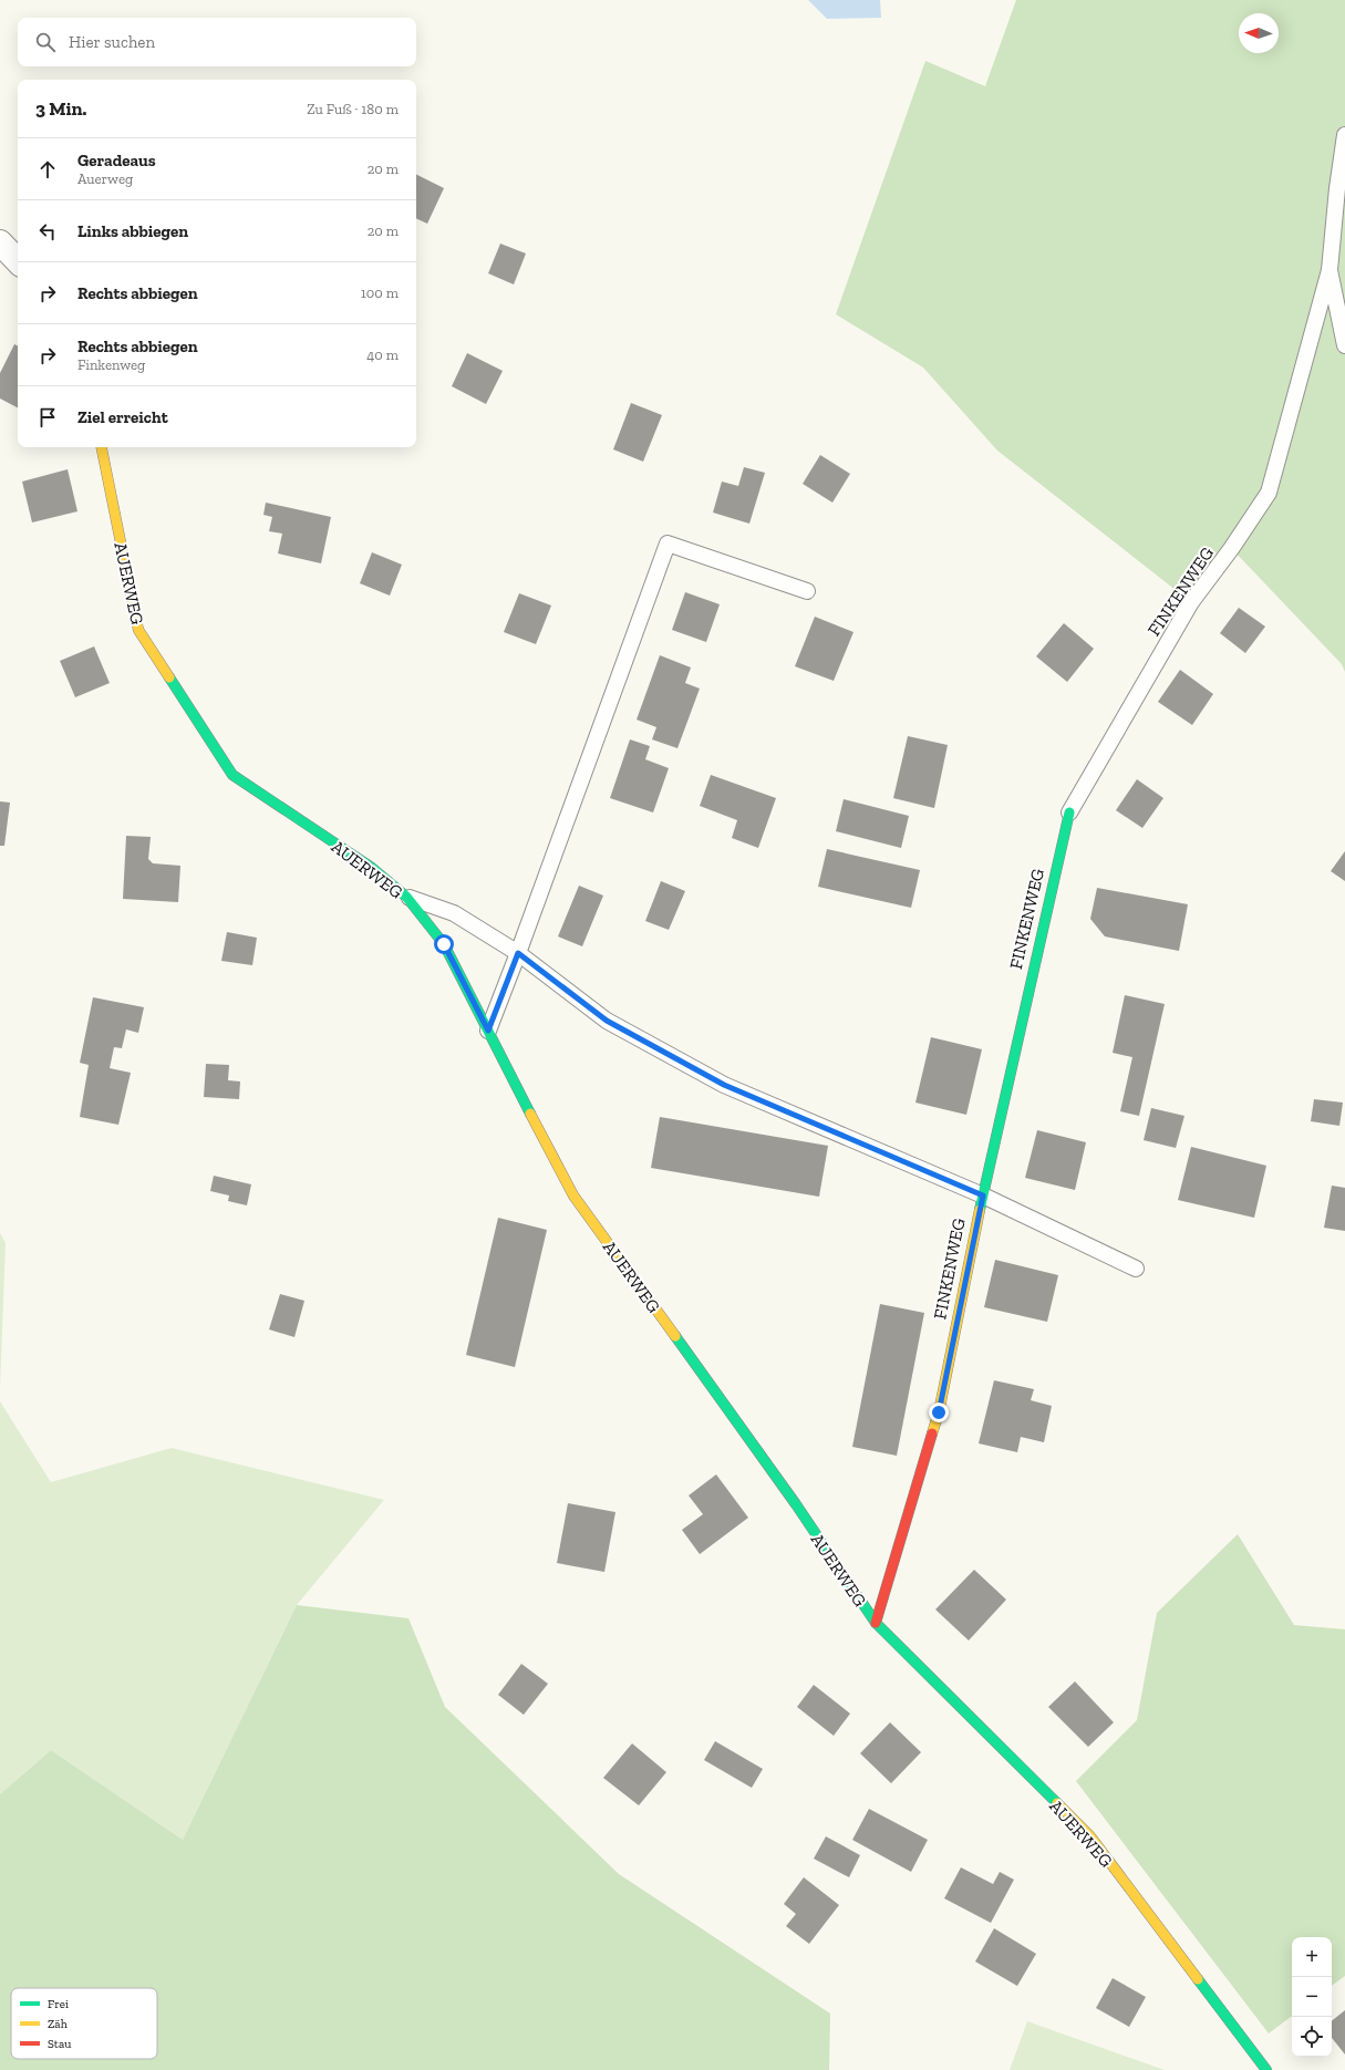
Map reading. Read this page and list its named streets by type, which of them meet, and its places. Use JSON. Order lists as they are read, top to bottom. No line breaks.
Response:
{"streets":{"street":["AUERWEG","FINKENWEG"]},"crossings":[["AUERWEG","FINKENWEG"]],"legend":["Frei","Zäh","Stau"],"north":"left","page":{"search":"Hier suchen","heading":["3 Min.","Zu Fuß · 180 m"],"list":[["Geradeaus","Auerweg","20 m"],["Links abbiegen","20 m"],["Rechts abbiegen","100 m"],["Rechts abbiegen","Finkenweg","40 m"],"Ziel erreicht"],"map_buttons":["+","−"]}}
